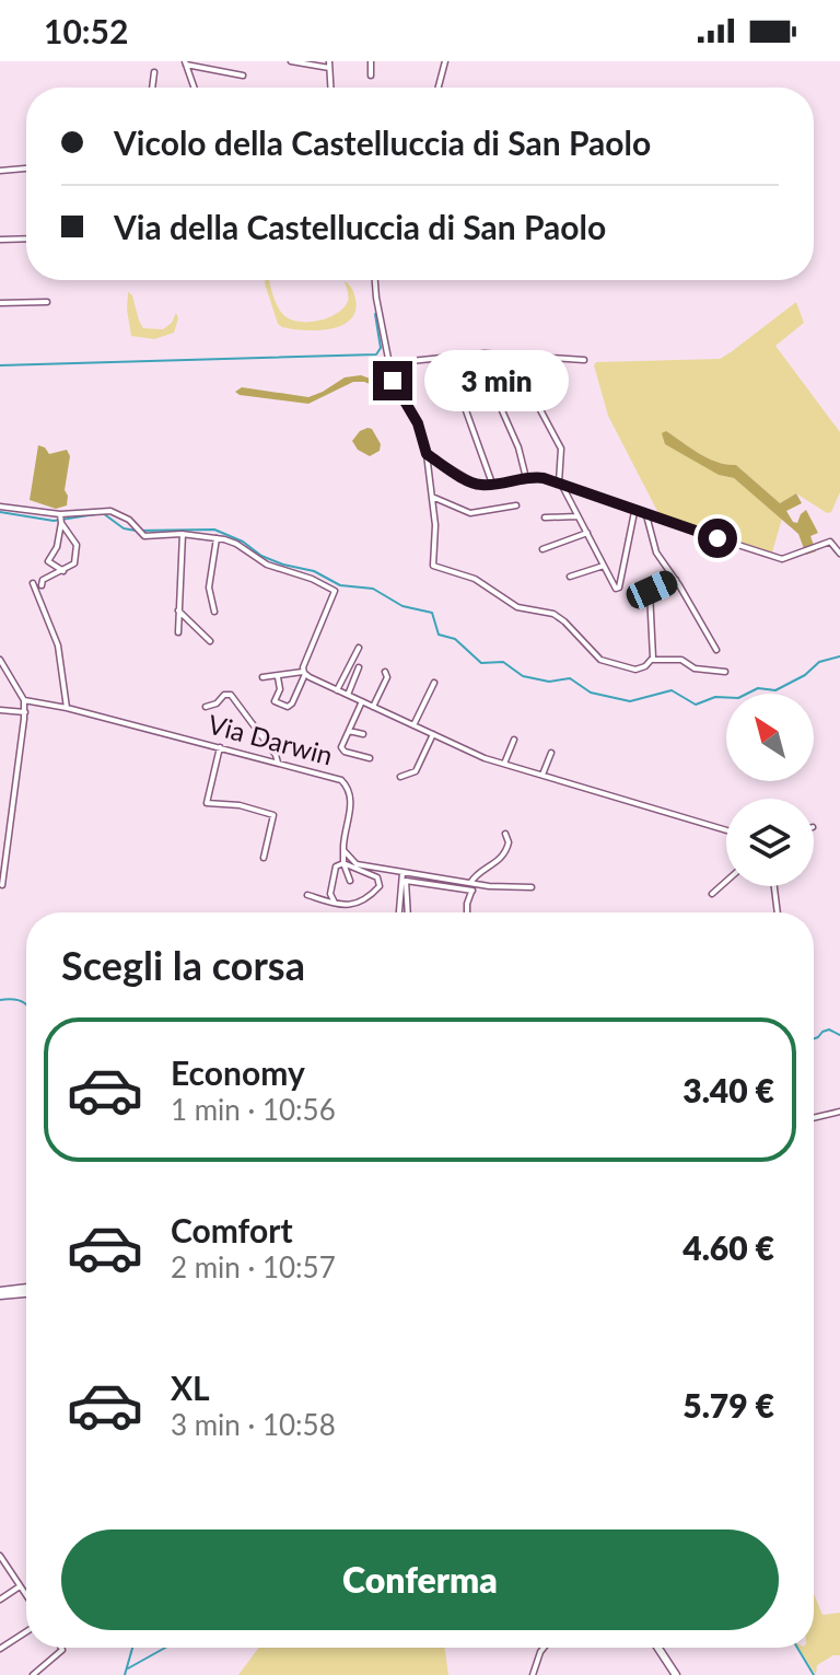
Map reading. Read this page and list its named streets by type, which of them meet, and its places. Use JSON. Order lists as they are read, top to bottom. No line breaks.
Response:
{"streets":{"street":["Via Darwin"]},"north":"top left","page":{"status":"10:52","banner":["Vicolo della Castelluccia di San Paolo","Via della Castelluccia di San Paolo"],"bubble":"3 min","heading":"Scegli la corsa","list":[{"name":"Economy","note":"1 min · 10:56","value":"3.40 €"},{"name":"Comfort","note":"2 min · 10:57","value":"4.60 €"},{"name":"XL","note":"3 min · 10:58","value":"5.79 €"}],"buttons":"Conferma"}}
